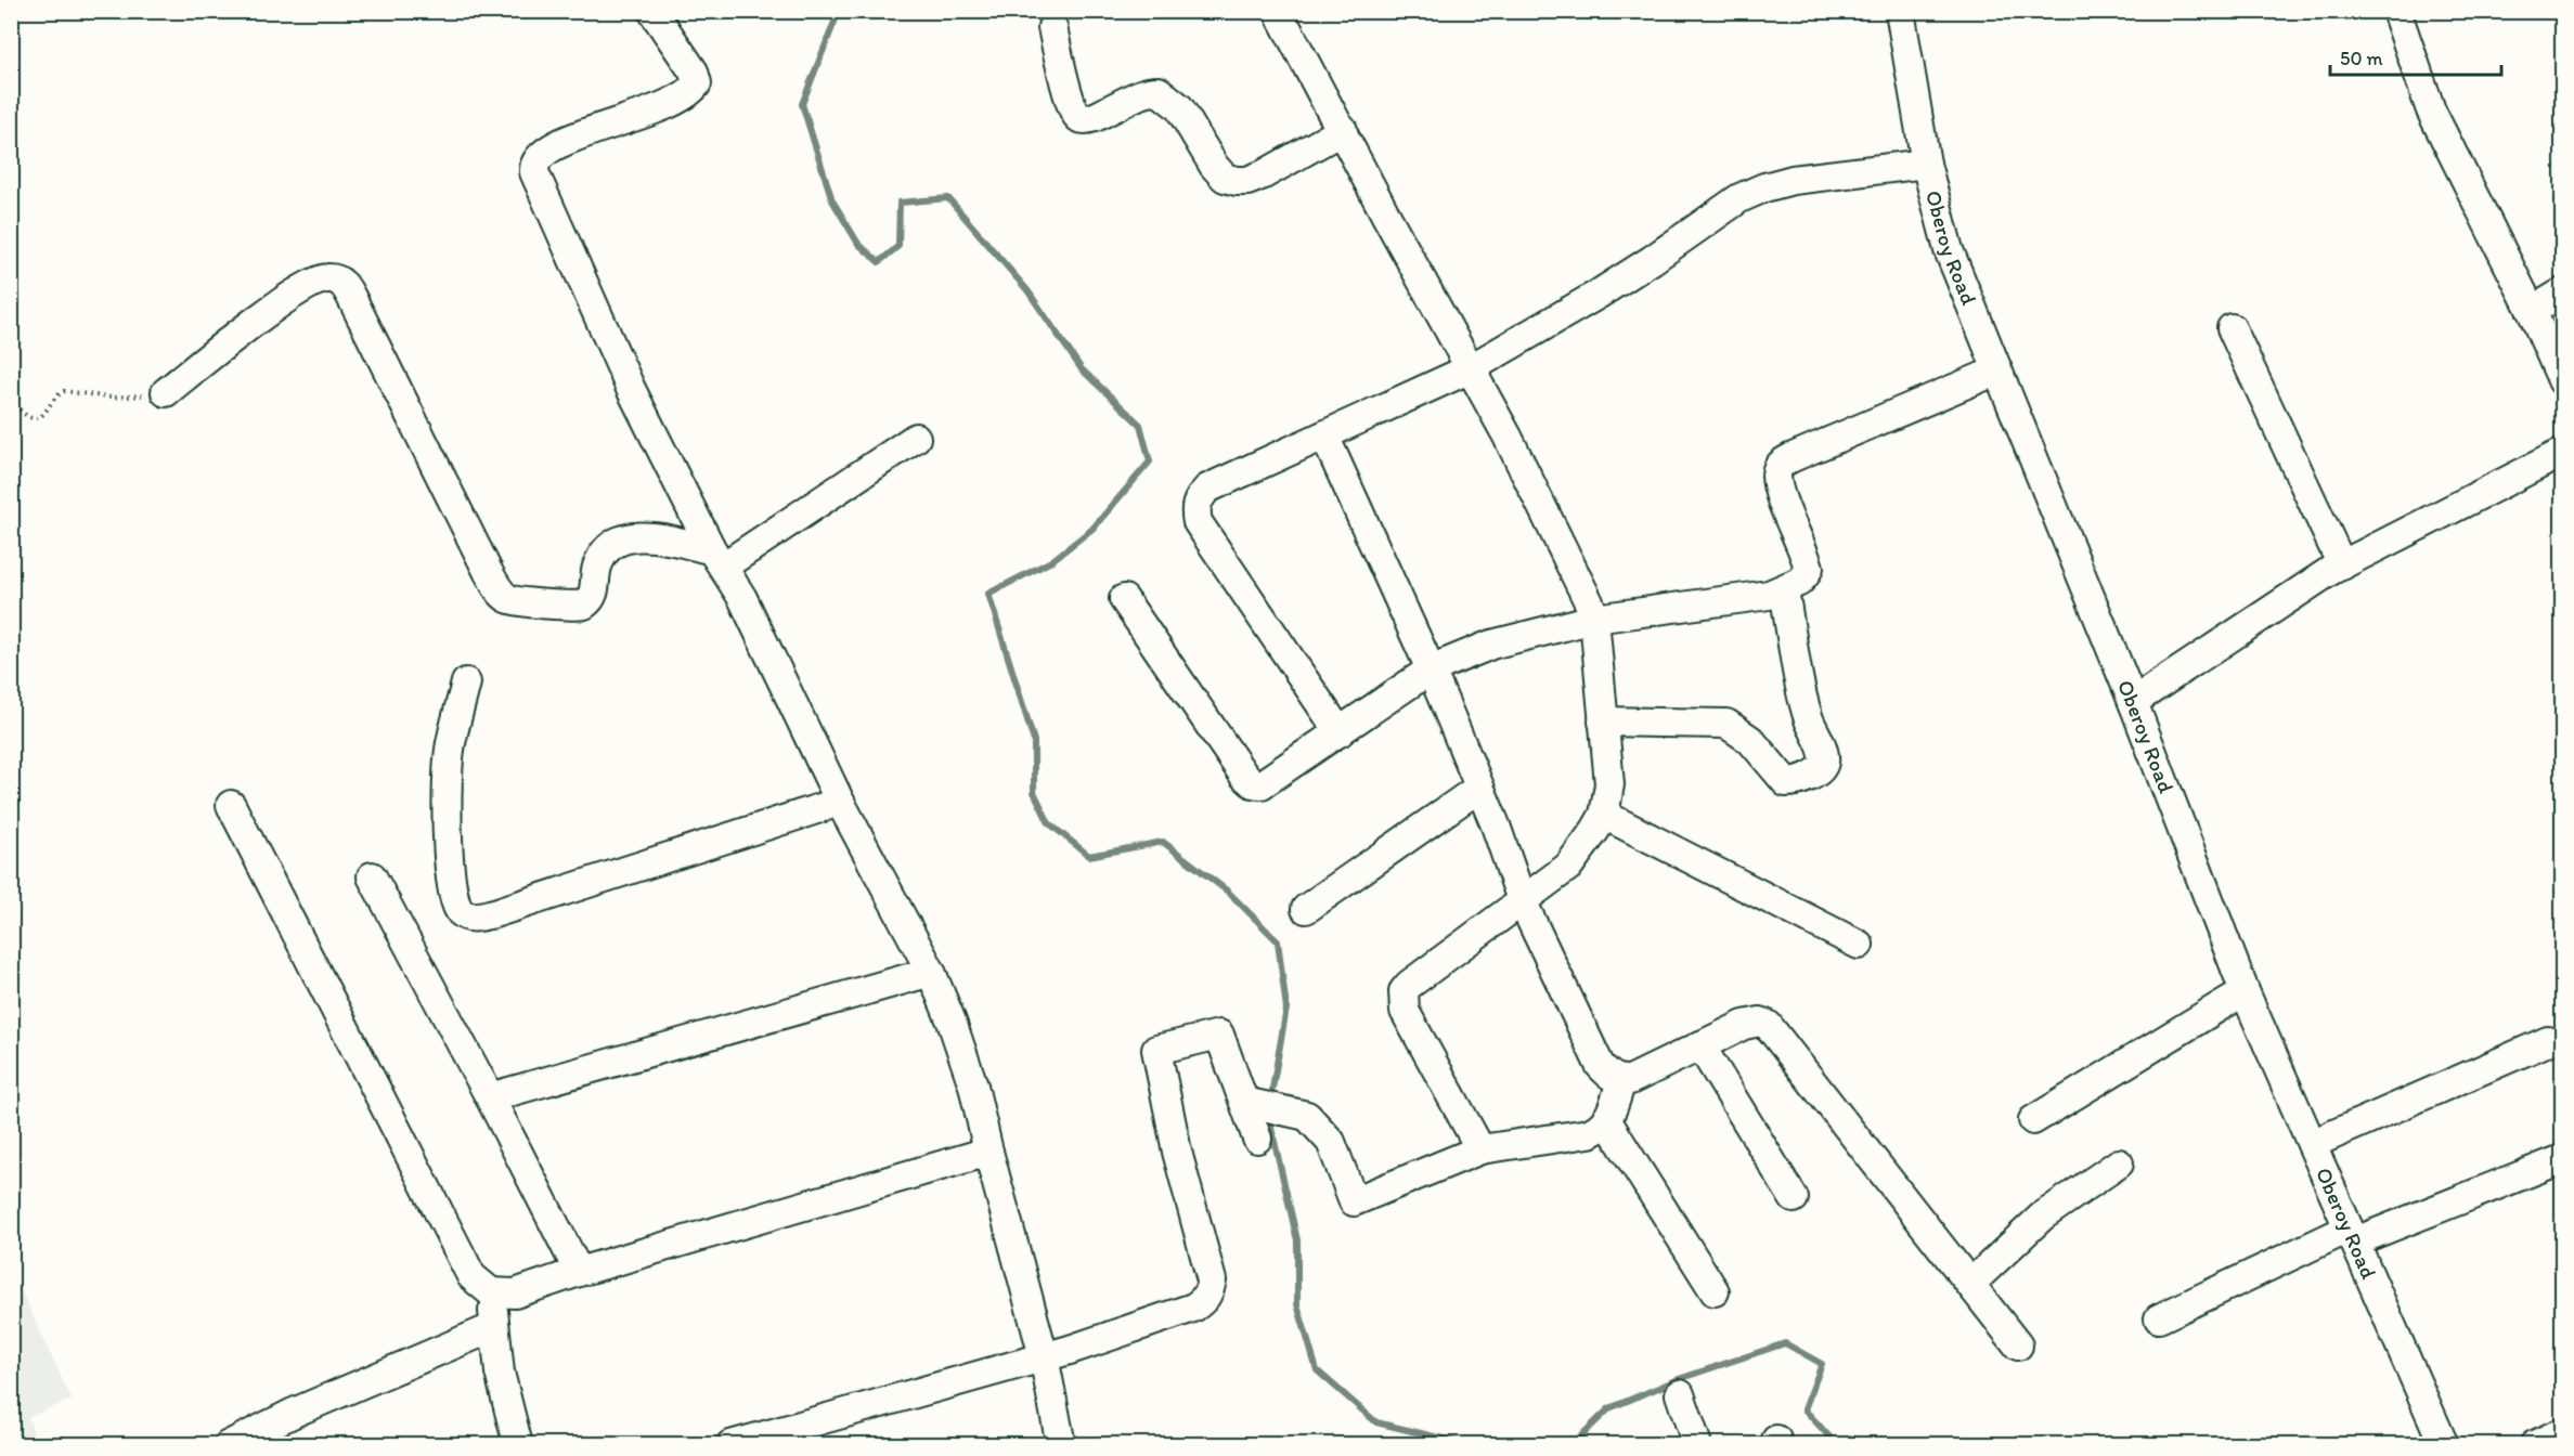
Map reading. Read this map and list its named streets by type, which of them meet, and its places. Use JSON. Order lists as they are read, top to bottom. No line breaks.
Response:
{"streets":{"street":["Oberoy Road"]},"scale_bar":"50 m"}
